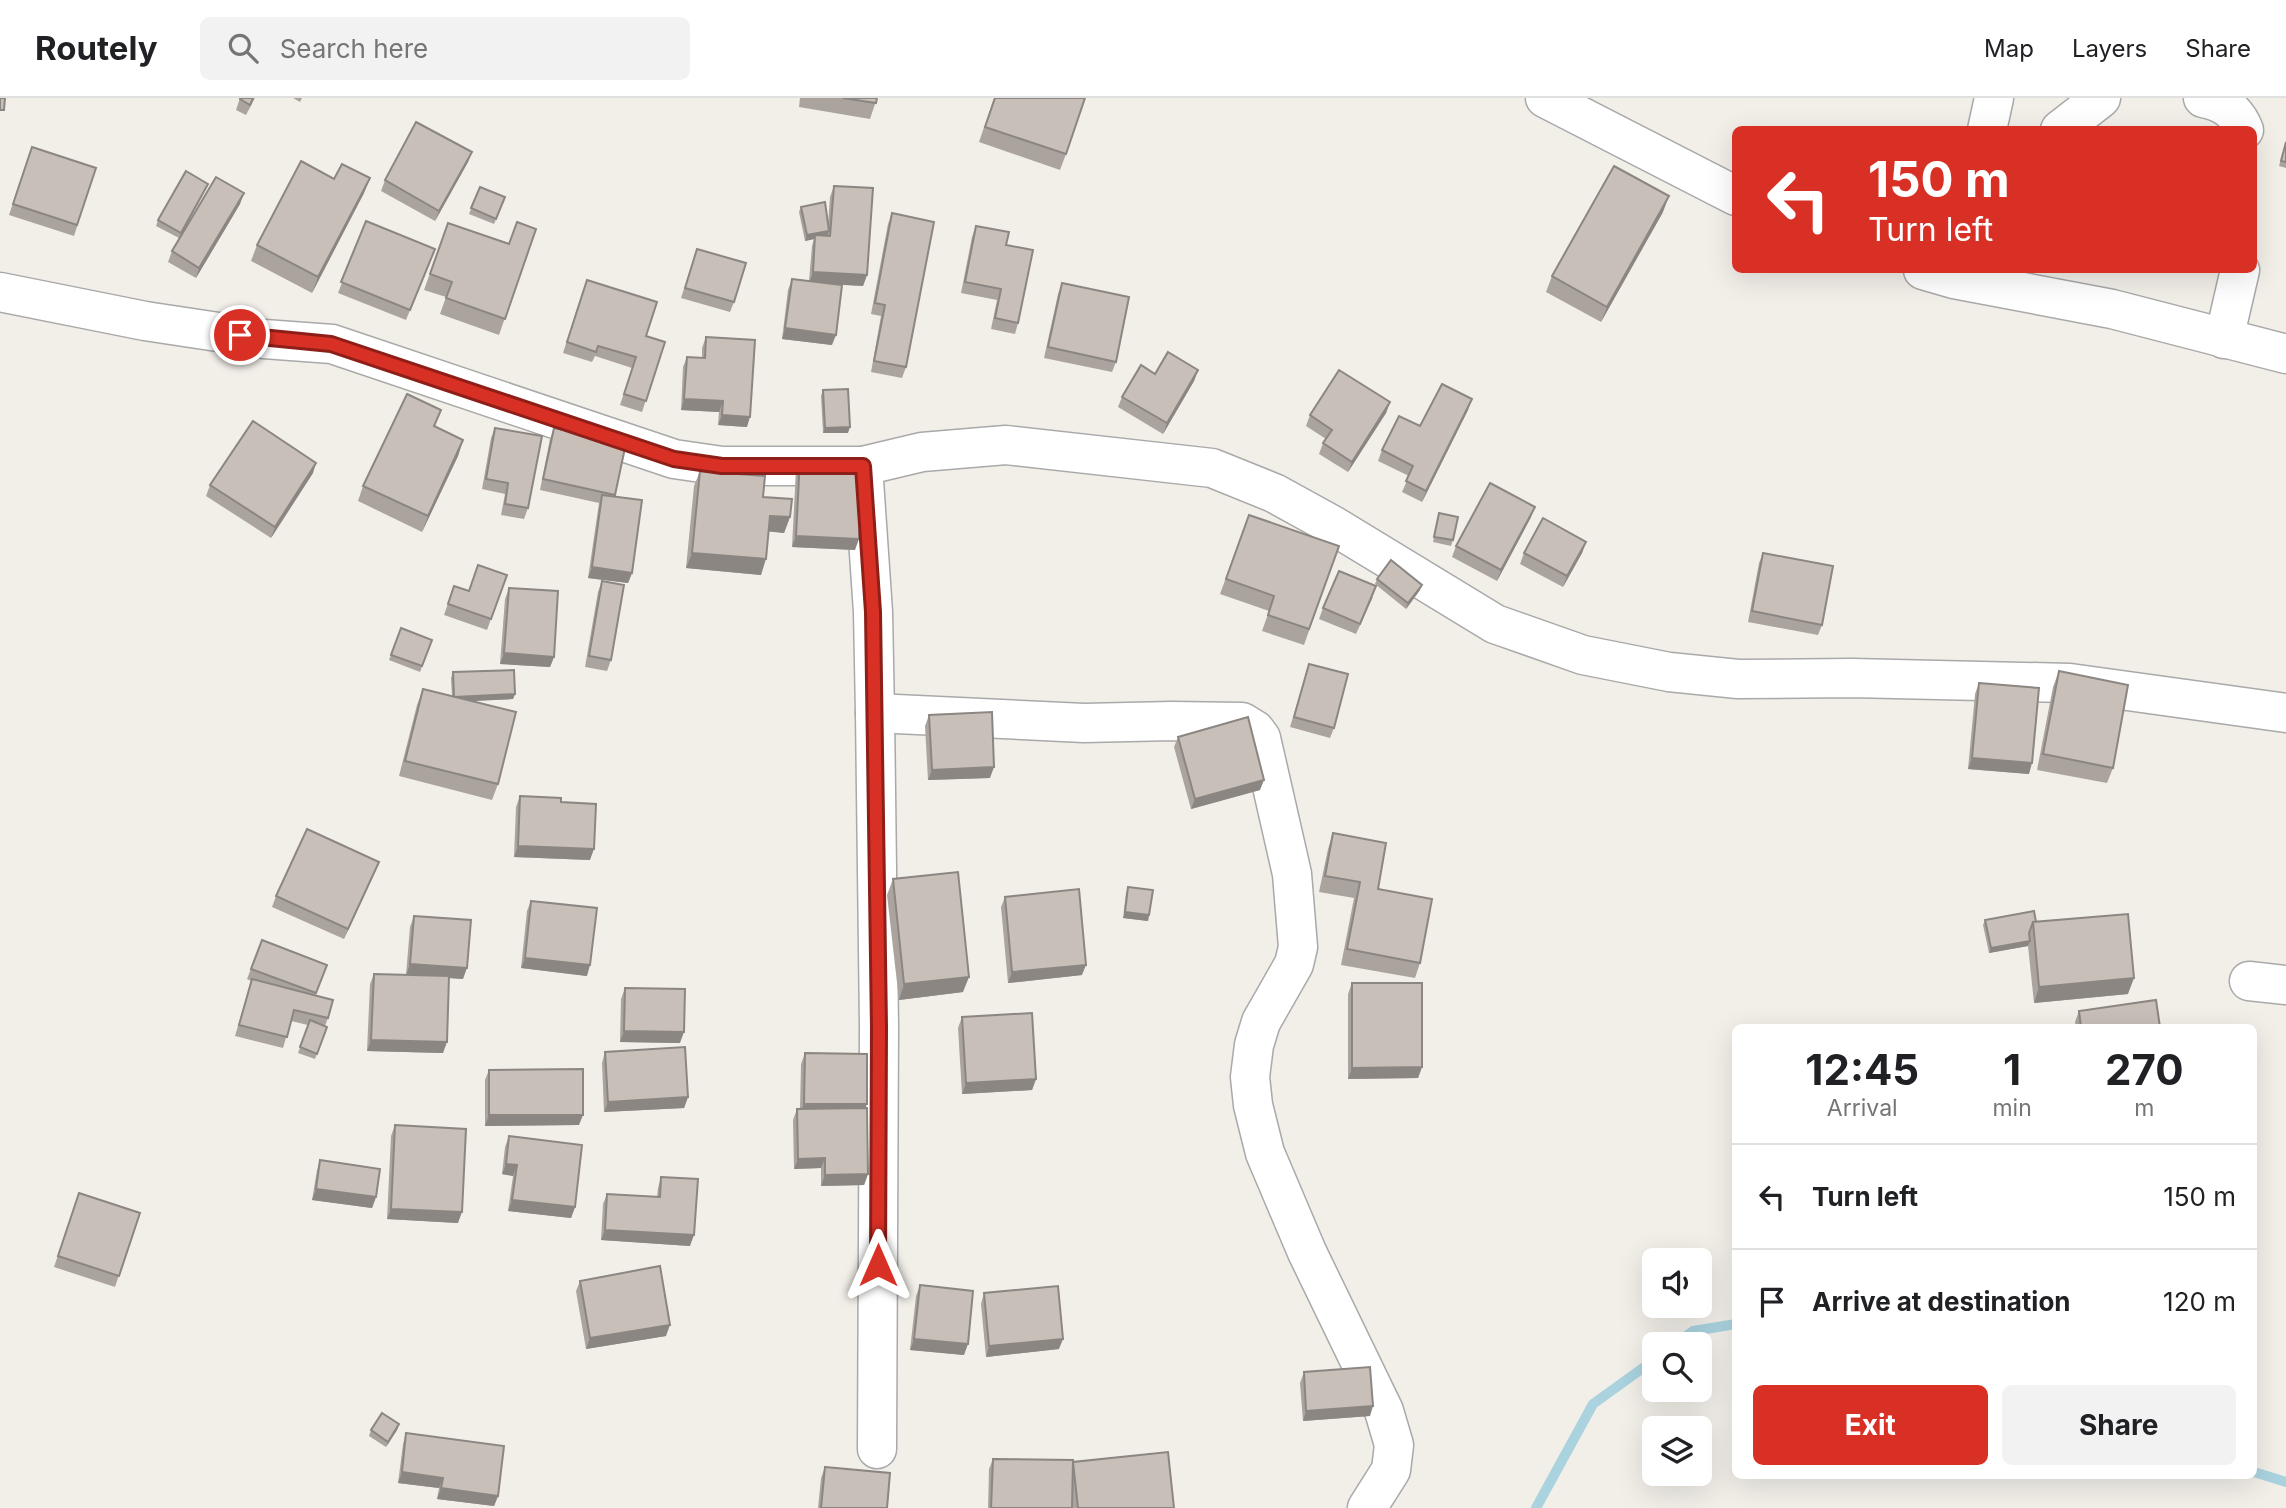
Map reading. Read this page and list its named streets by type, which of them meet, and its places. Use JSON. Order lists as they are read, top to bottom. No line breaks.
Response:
{"page":{"header":"Routely","search":"Search here","nav":["Map","Layers","Share"],"turn":["150 m","Turn left"],"eta":["12:45","Arrival","1","min","270","m"],"list":[{"name":"Turn left","value":"150 m"},{"name":"Arrive at destination","value":"120 m"}],"buttons":["Exit","Share"]}}
